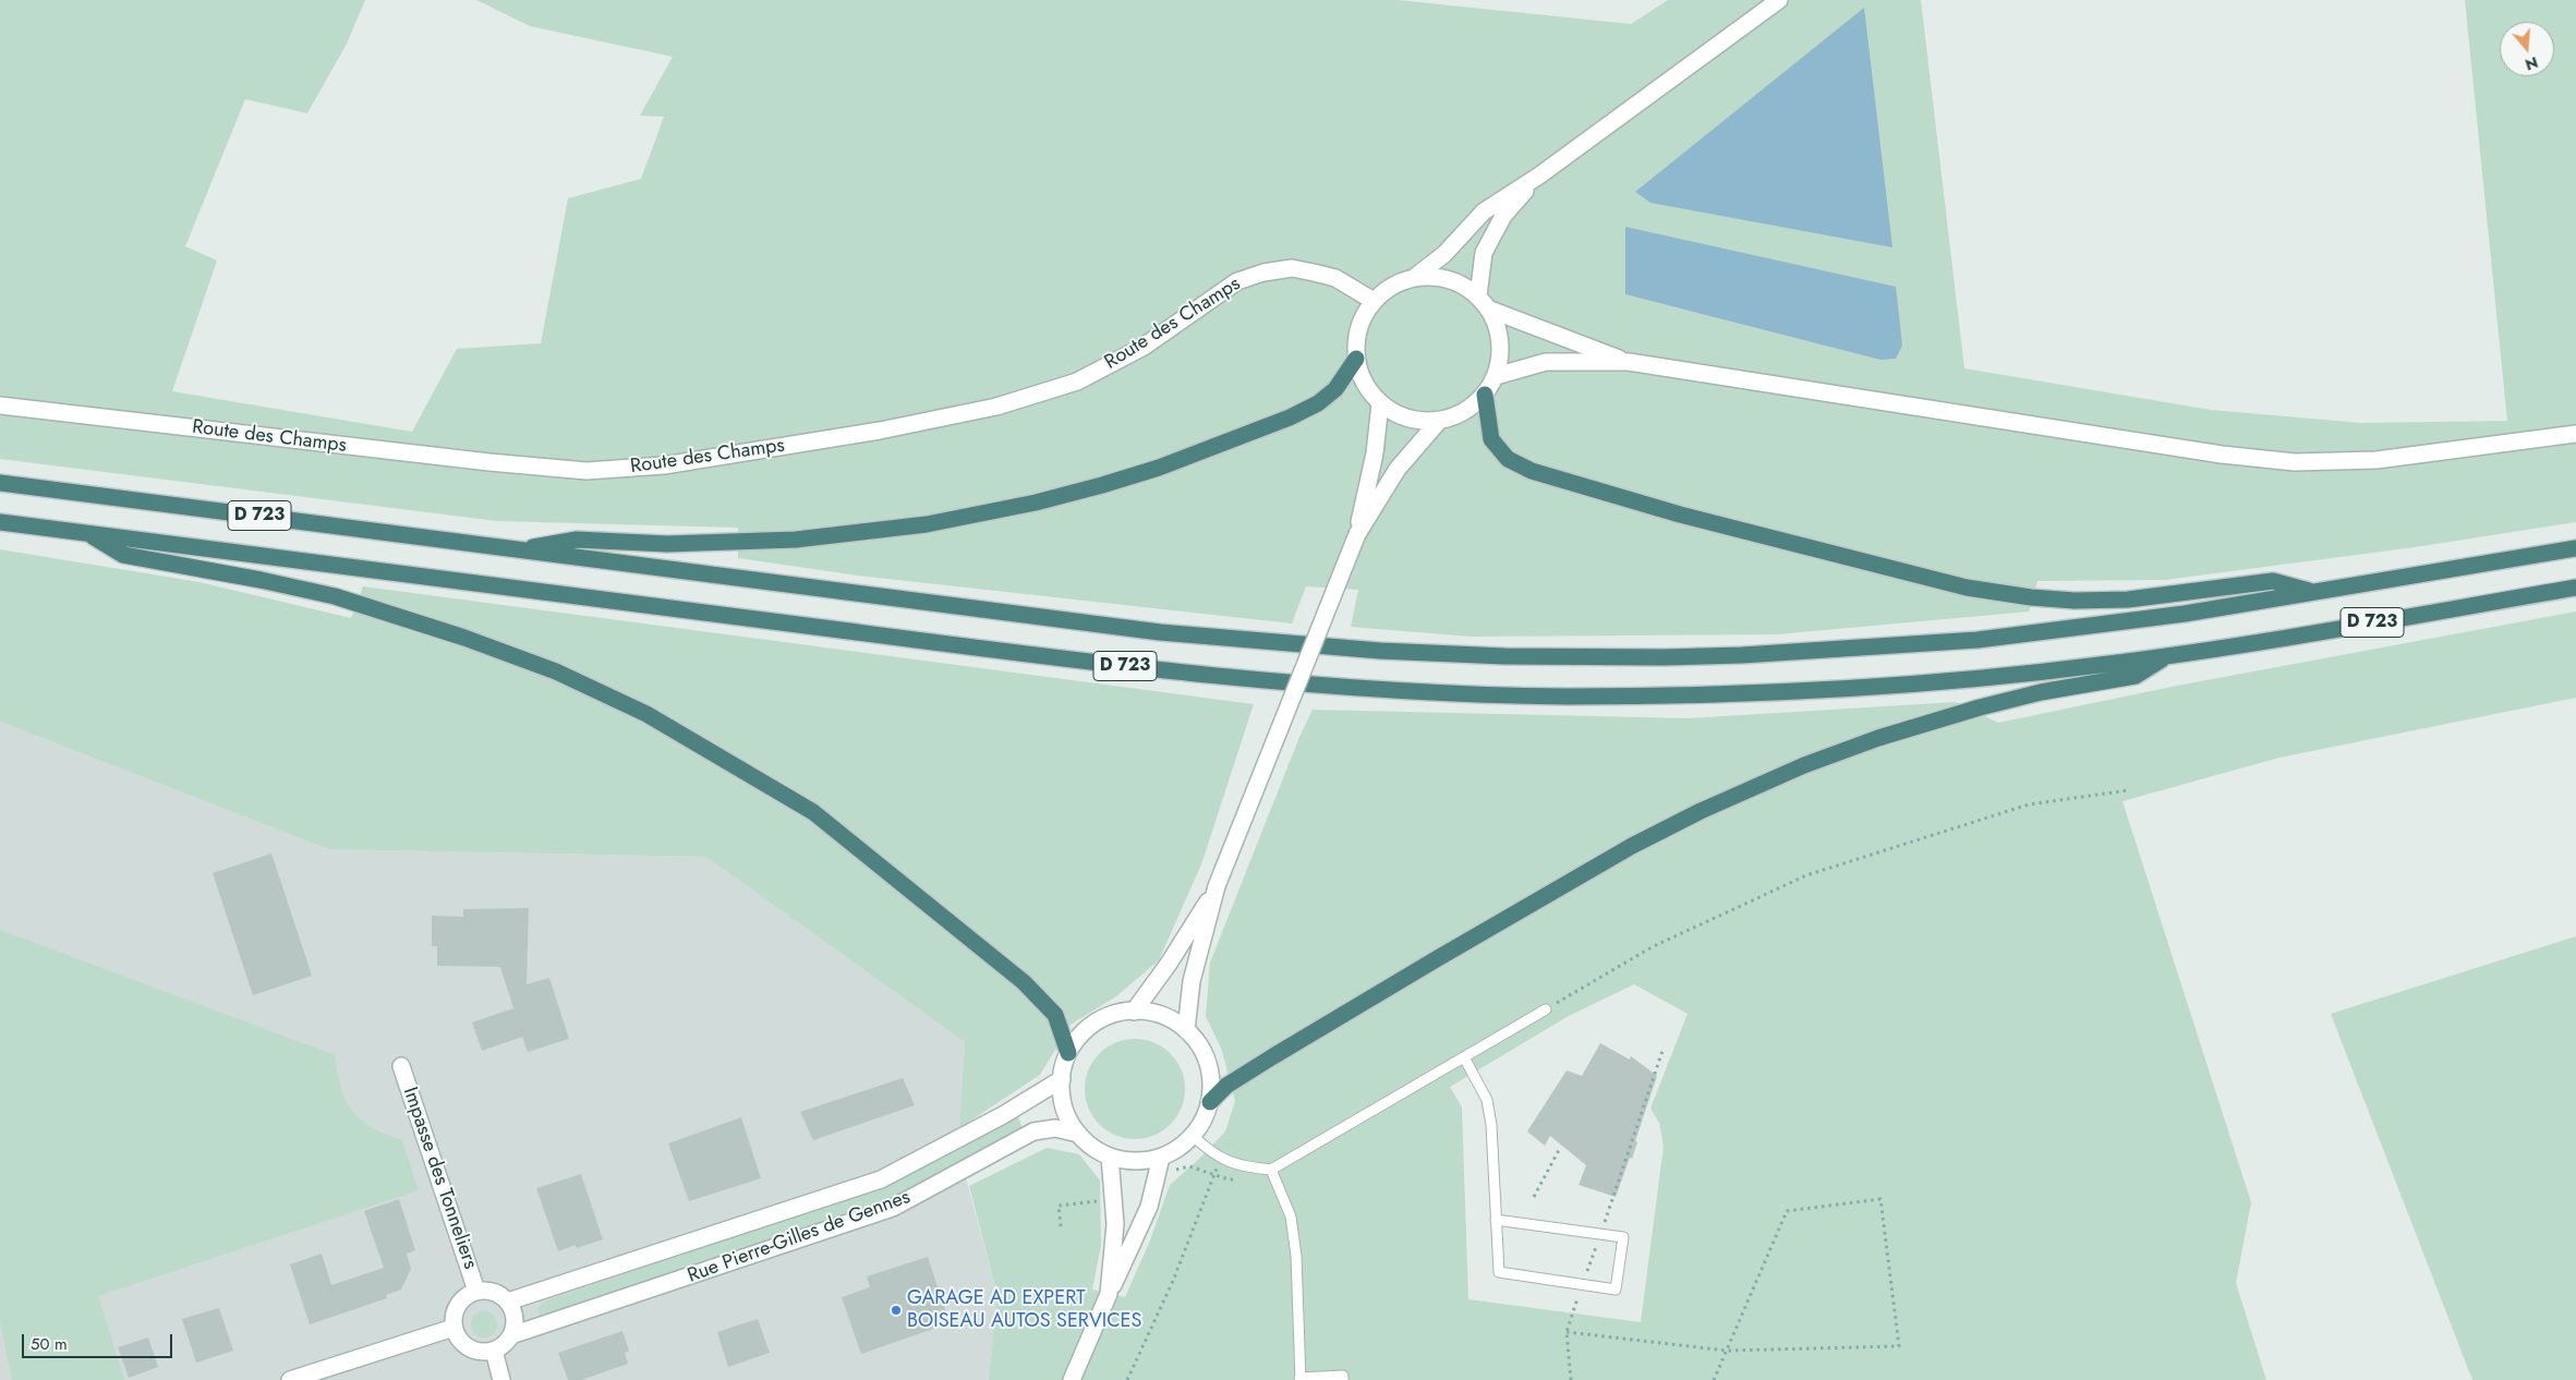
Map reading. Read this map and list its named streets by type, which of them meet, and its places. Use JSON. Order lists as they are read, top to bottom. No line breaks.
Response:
{"streets":{"highway":["D 723"],"street":["Route des Champs","Impasse des Tonneliers","Rue Pierre-Gilles de Gennes"]},"crossings":[["Impasse des Tonneliers","Rue Pierre-Gilles de Gennes"]],"places":["GARAGE AD EXPERT BOISEAU AUTOS SERVICES"],"scale_bar":"50 m","north":"bottom"}
